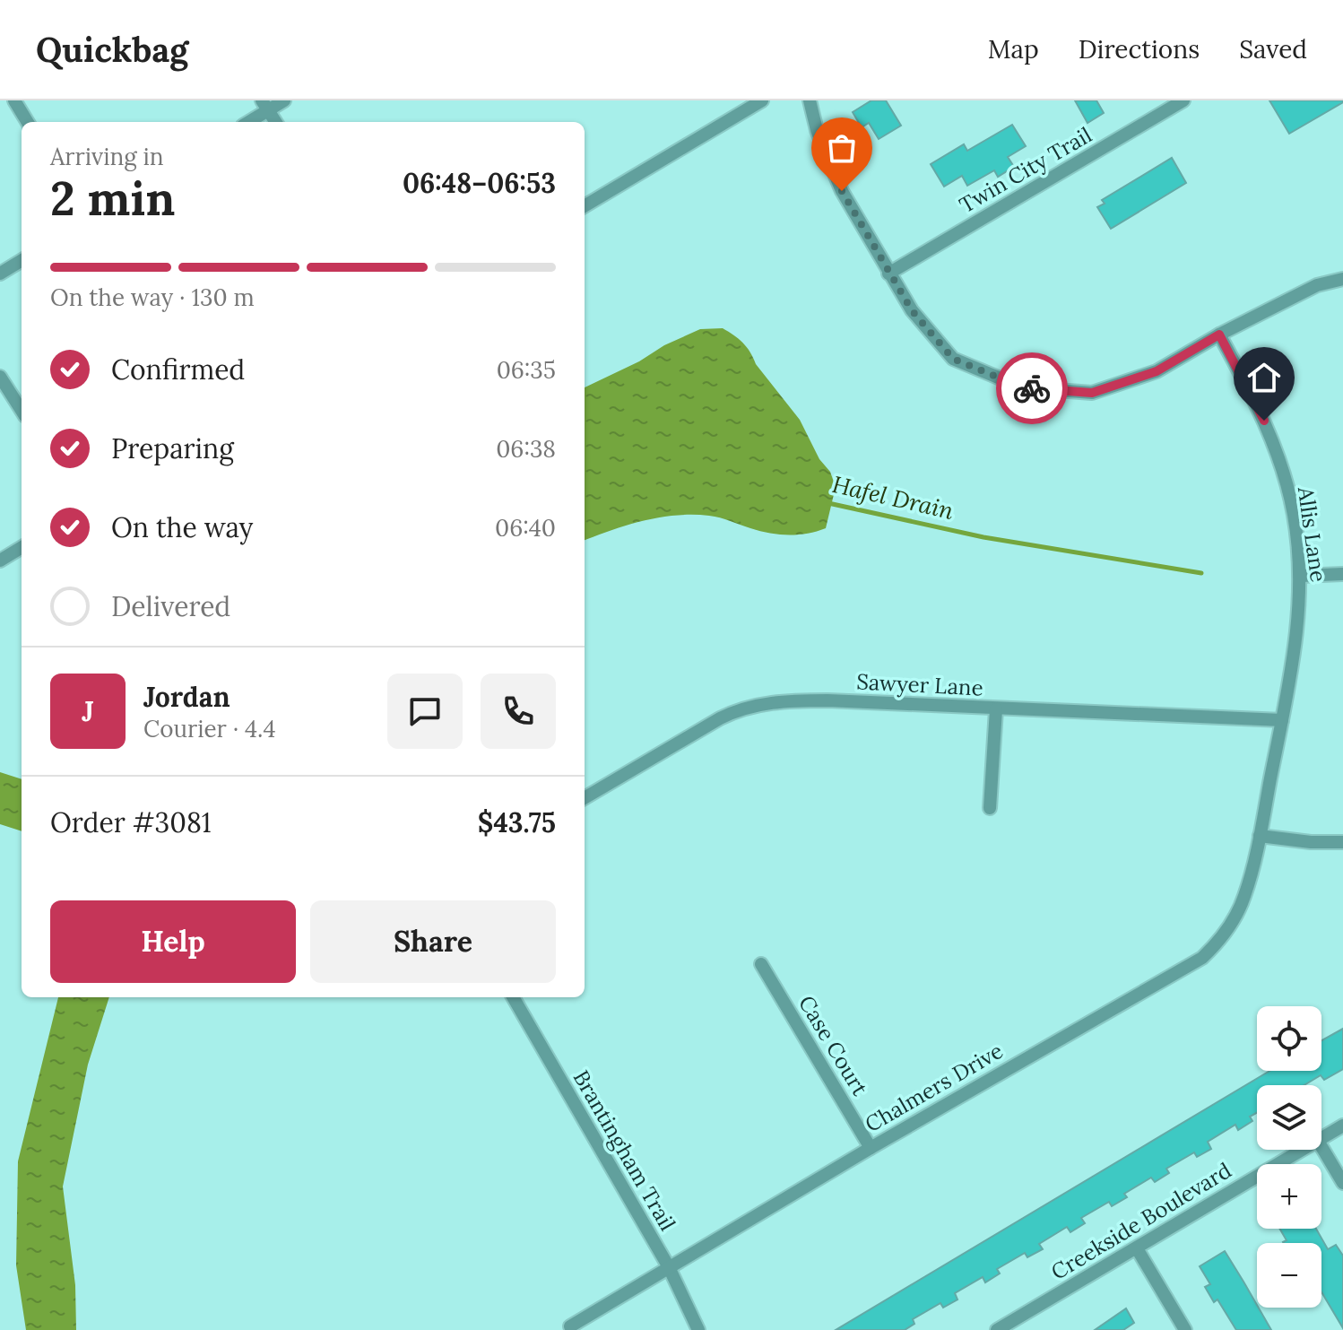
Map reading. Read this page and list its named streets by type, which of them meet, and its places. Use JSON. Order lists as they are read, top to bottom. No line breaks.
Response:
{"streets":{"street":["Twin City Trail","Allis Lane","Sawyer Lane","Case Court","Chalmers Drive","Brantingham Trail","Creekside Boulevard"]},"crossings":[["Allis Lane","Sawyer Lane"],["Allis Lane","Chalmers Drive"],["Case Court","Chalmers Drive"],["Chalmers Drive","Brantingham Trail"]],"water":["Hafel Drain"],"page":{"header":"Quickbag","nav":["Map","Directions","Saved"],"heading":["2 min","Arriving in","06:48–06:53"],"panel":["Jordan","Courier · 4.4","Order #3081","$43.75"],"bar":"On the way · 130 m","list":[["Confirmed","06:35"],["Preparing","06:38"],["On the way","06:40"],"Delivered"],"round":"J","buttons":["Help","Share"],"map_buttons":["+","−"]}}
